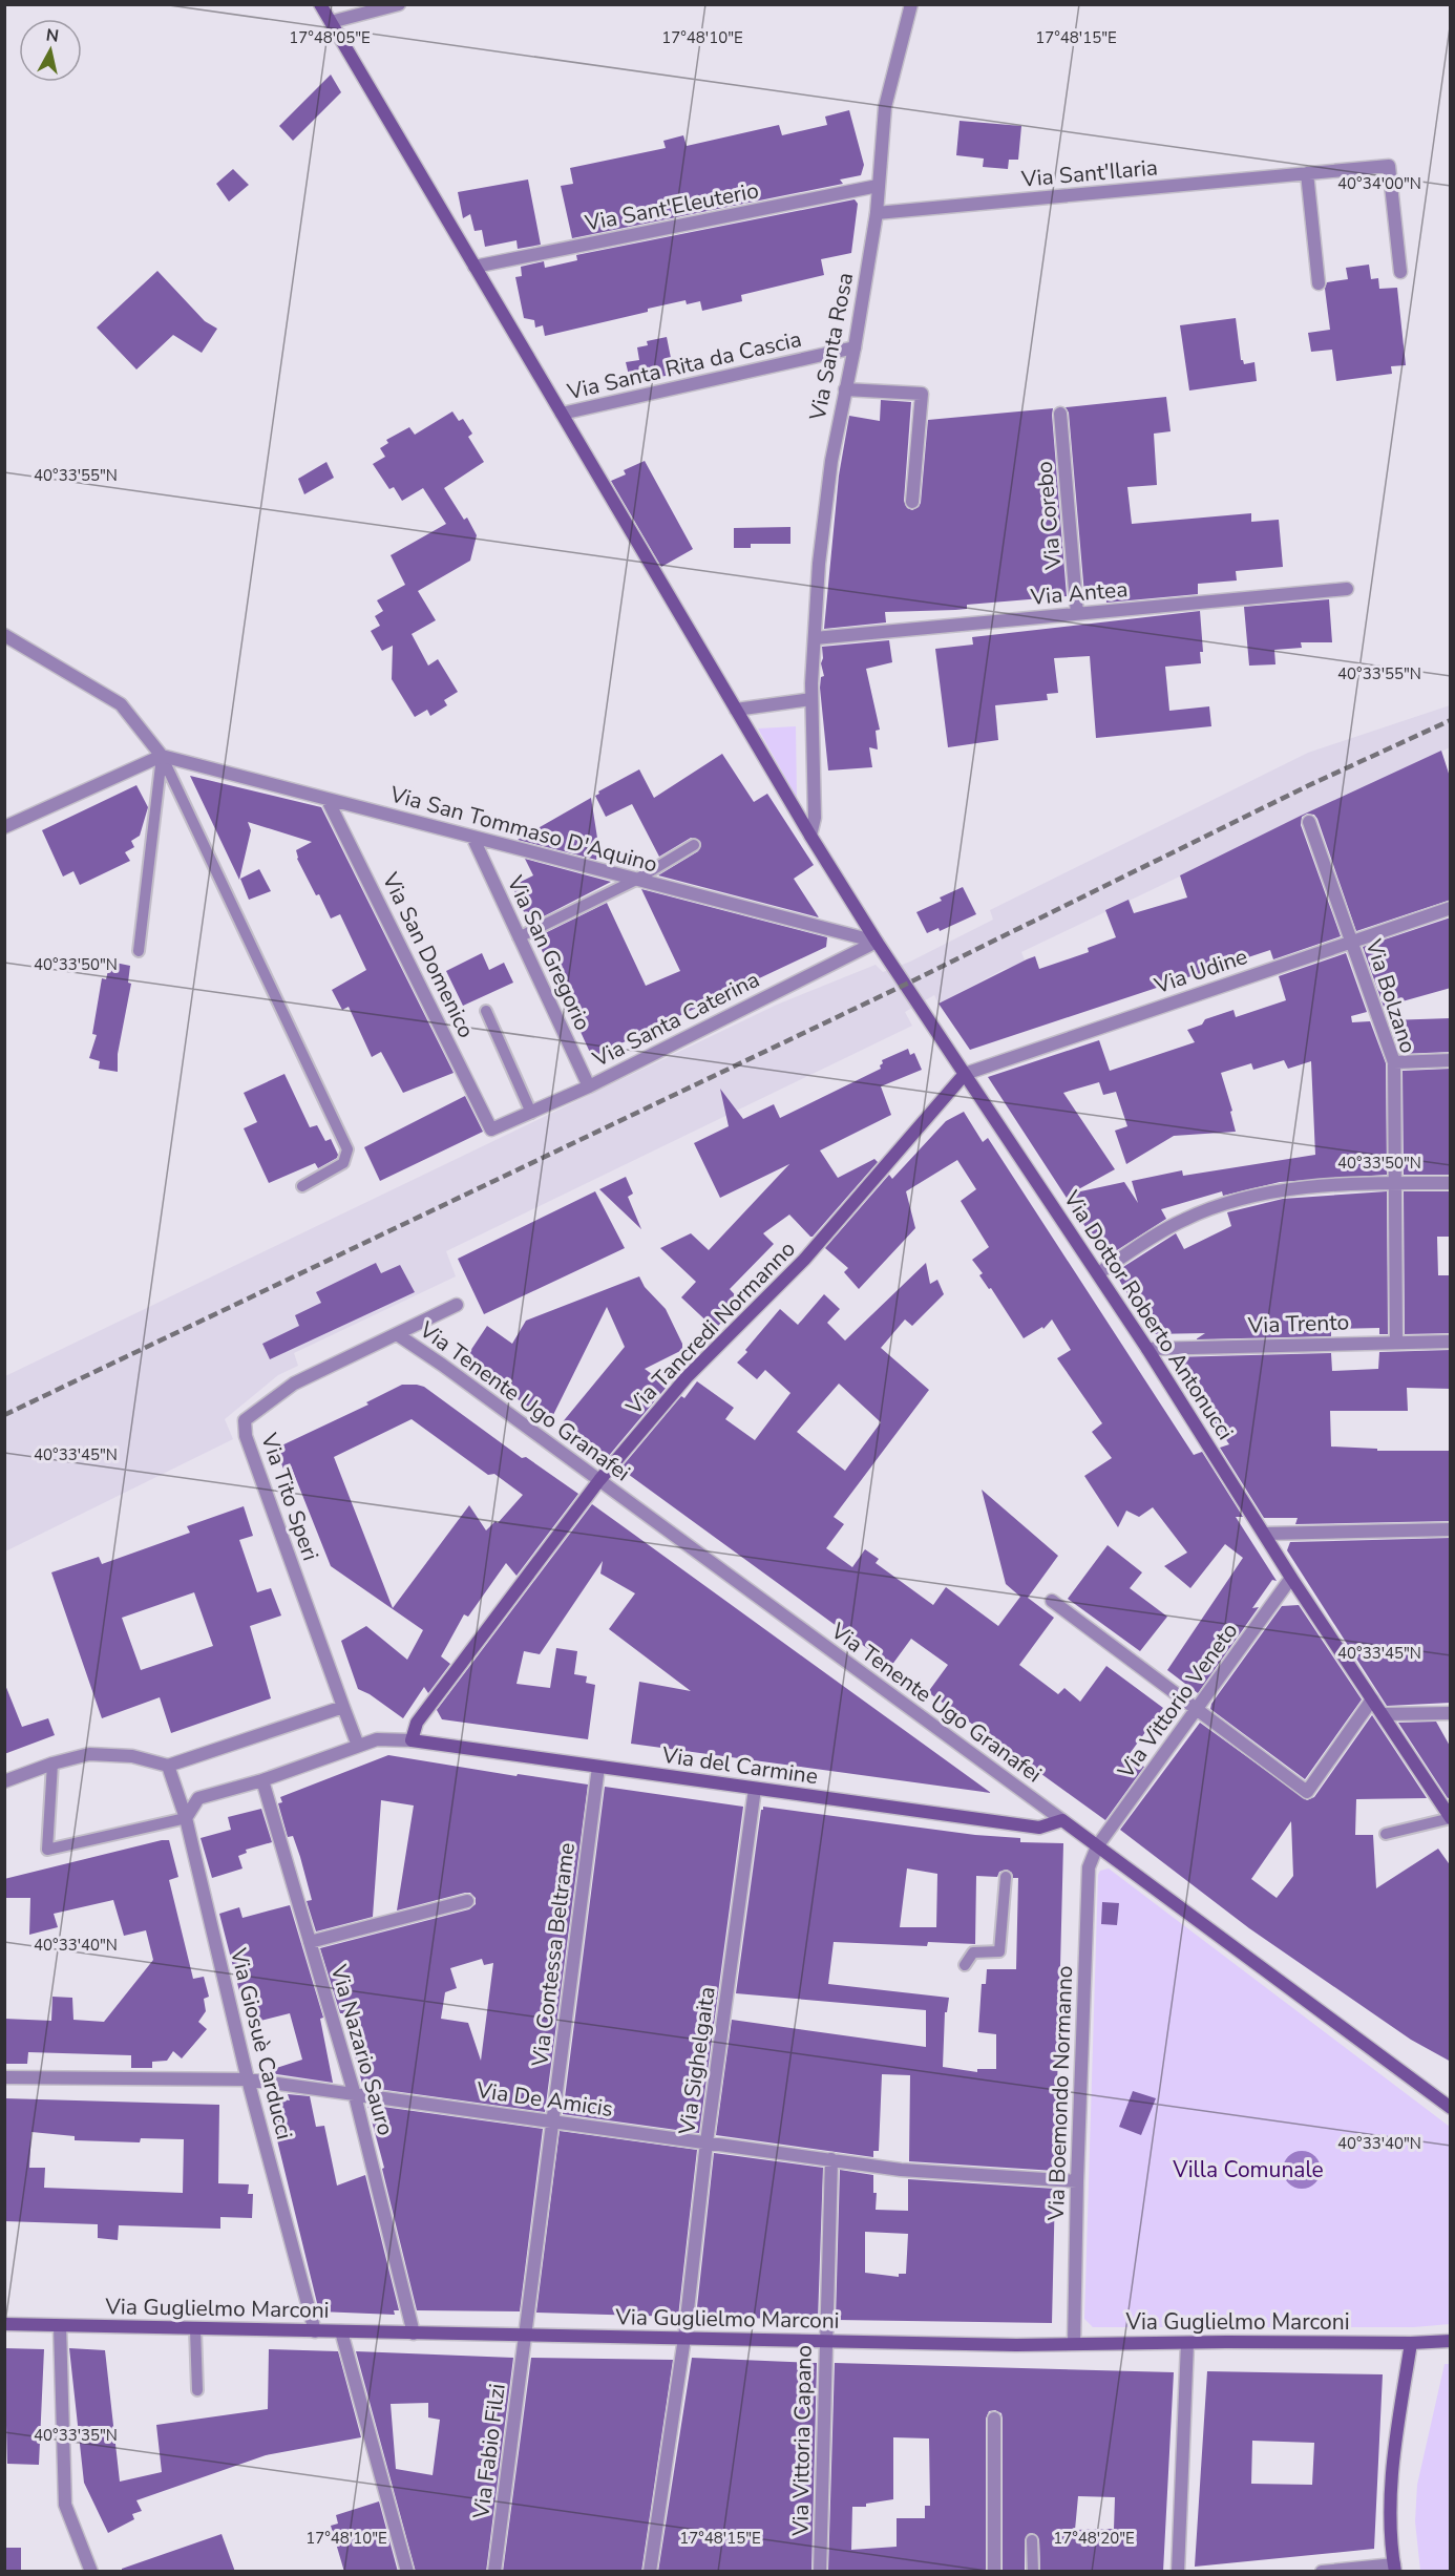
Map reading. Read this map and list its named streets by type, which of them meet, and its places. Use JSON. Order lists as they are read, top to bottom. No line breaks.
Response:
{"streets":{"main road":["Via Dottor Roberto Antonucci","Via Tancredi Normanno","Via Tenente Ugo Granafei","Via del Carmine","Via Guglielmo Marconi"],"street":["Via Sant'Ilaria","Via Sant'Eleuterio","Via Santa Rosa","Via Santa Rita da Cascia","Via Corebo","Via Antea","Via San Tommaso D'Aquino","Via San Gregorio","Via San Domenico","Via Udine","Via Bolzano","Via Santa Caterina","Via Trento","Via Tito Speri","Via Vittorio Veneto","Via Contessa Beltrame","Via Giosuè Carducci","Via Nazario Sauro","Via Sighelgaita","Via Boemondo Normanno","Via De Amicis","Via Vittoria Capano","Via Fabio Filzi"]},"crossings":[["Via Sant'Ilaria","Via Santa Rosa"],["Via Sant'Eleuterio","Via Santa Rosa"],["Via Sant'Eleuterio","Via Dottor Roberto Antonucci"],["Via Santa Rosa","Via Santa Rita da Cascia"],["Via Santa Rosa","Via Antea"],["Via Santa Rosa","Via Dottor Roberto Antonucci"],["Via Santa Rita da Cascia","Via Dottor Roberto Antonucci"],["Via Corebo","Via Antea"],["Via San Tommaso D'Aquino","Via San Gregorio"],["Via San Tommaso D'Aquino","Via San Domenico"],["Via San Tommaso D'Aquino","Via Santa Caterina"],["Via San Tommaso D'Aquino","Via Dottor Roberto Antonucci"],["Via San Gregorio","Via Santa Caterina"],["Via San Domenico","Via Santa Caterina"],["Via Udine","Via Bolzano"],["Via Udine","Via Dottor Roberto Antonucci"],["Via Udine","Via Tancredi Normanno"],["Via Bolzano","Via Trento"],["Via Santa Caterina","Via Dottor Roberto Antonucci"],["Via Dottor Roberto Antonucci","Via Trento"],["Via Dottor Roberto Antonucci","Via Tancredi Normanno"],["Via Dottor Roberto Antonucci","Via Vittorio Veneto"],["Via Tancredi Normanno","Via Tenente Ugo Granafei"],["Via Tancredi Normanno","Via del Carmine"],["Via Tenente Ugo Granafei","Via Tito Speri"],["Via Tenente Ugo Granafei","Via Vittorio Veneto"],["Via Tenente Ugo Granafei","Via del Carmine"],["Via Tenente Ugo Granafei","Via Boemondo Normanno"],["Via Vittorio Veneto","Via Boemondo Normanno"],["Via del Carmine","Via Contessa Beltrame"],["Via del Carmine","Via Sighelgaita"],["Via Contessa Beltrame","Via De Amicis"],["Via Contessa Beltrame","Via Guglielmo Marconi"],["Via Contessa Beltrame","Via Fabio Filzi"],["Via Giosuè Carducci","Via De Amicis"],["Via Giosuè Carducci","Via Guglielmo Marconi"],["Via Nazario Sauro","Via De Amicis"],["Via Nazario Sauro","Via Guglielmo Marconi"],["Via Sighelgaita","Via De Amicis"],["Via Sighelgaita","Via Guglielmo Marconi"],["Via Boemondo Normanno","Via De Amicis"],["Via Boemondo Normanno","Via Guglielmo Marconi"],["Via De Amicis","Via Vittoria Capano"],["Via Guglielmo Marconi","Via Vittoria Capano"],["Via Guglielmo Marconi","Via Fabio Filzi"]],"parks":["Villa Comunale"],"north":"top","coordinates":["17°48'05\"E","17°48'10\"E","17°48'15\"E","40°34'00\"N","40°33'55\"N","40°33'50\"N","40°33'45\"N","40°33'40\"N","40°33'35\"N","17°48'20\"E"]}
